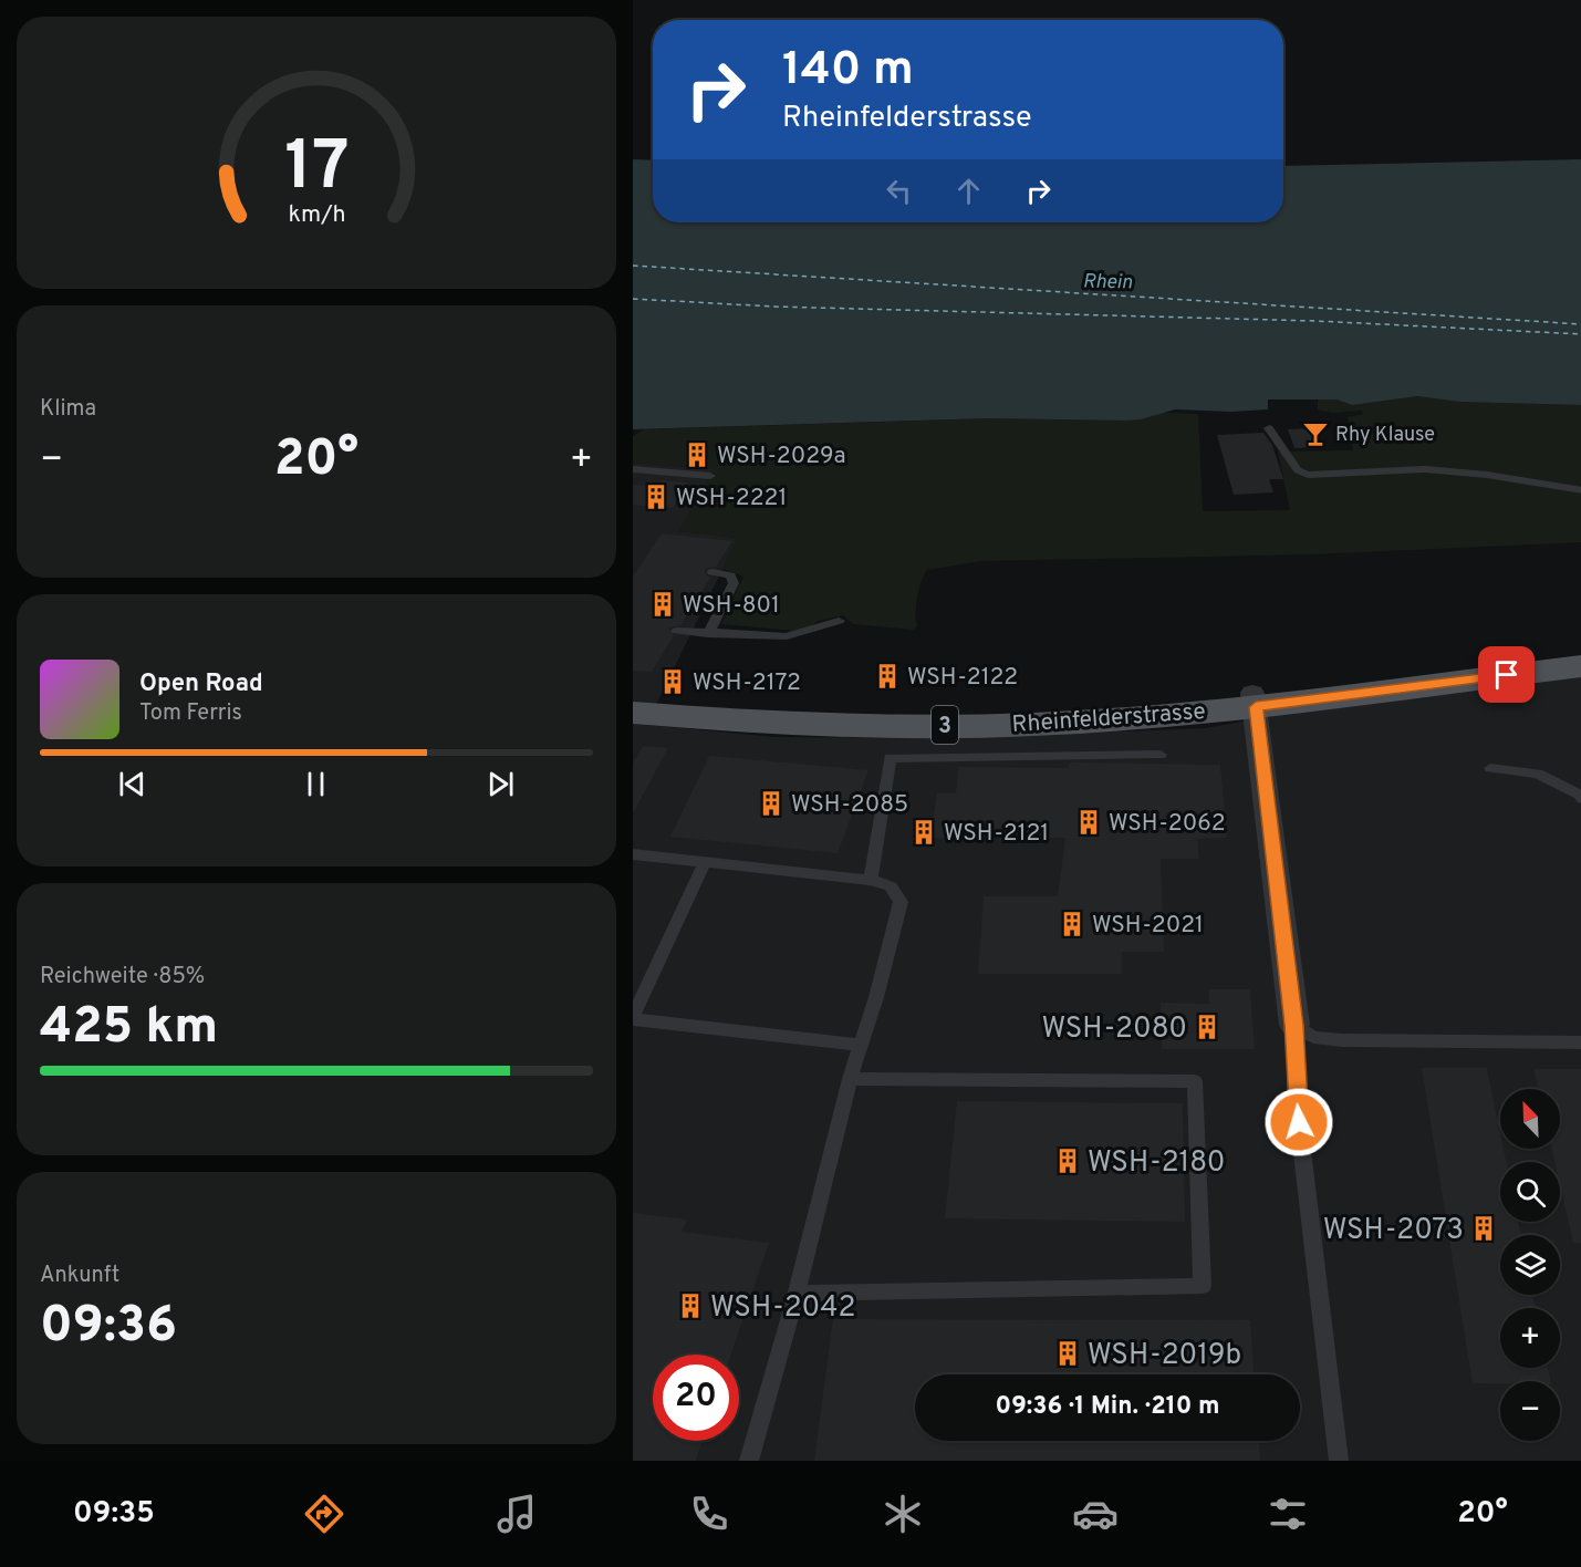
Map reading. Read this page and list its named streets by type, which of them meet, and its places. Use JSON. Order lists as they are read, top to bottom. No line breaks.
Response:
{"streets":{"main road":["Rheinfelderstrasse","3"]},"water":["Rhein"],"places":{"bar":["Rhy Klause"],"building":["WSH-2029a","WSH-2221","WSH-801","WSH-2122","WSH-2172","WSH-2085","WSH-2062","WSH-2121","WSH-2021","WSH-2080","WSH-2180","WSH-2073","WSH-2042","WSH-2019b"]},"north":"top left","page":{"turn":["140 m","Rheinfelderstrasse"],"tile":["Klima",["Reichweite · 85%","425 km"],["Ankunft","09:36"]],"heat":["−","20°","+"],"song":["Open Road","Tom Ferris"],"map_buttons":["+","−"],"limit":"20","trip":"09:36 · 1 Min. · 210 m","tabs":["09:35","20°"],"gauge":["17","km/h"]}}
